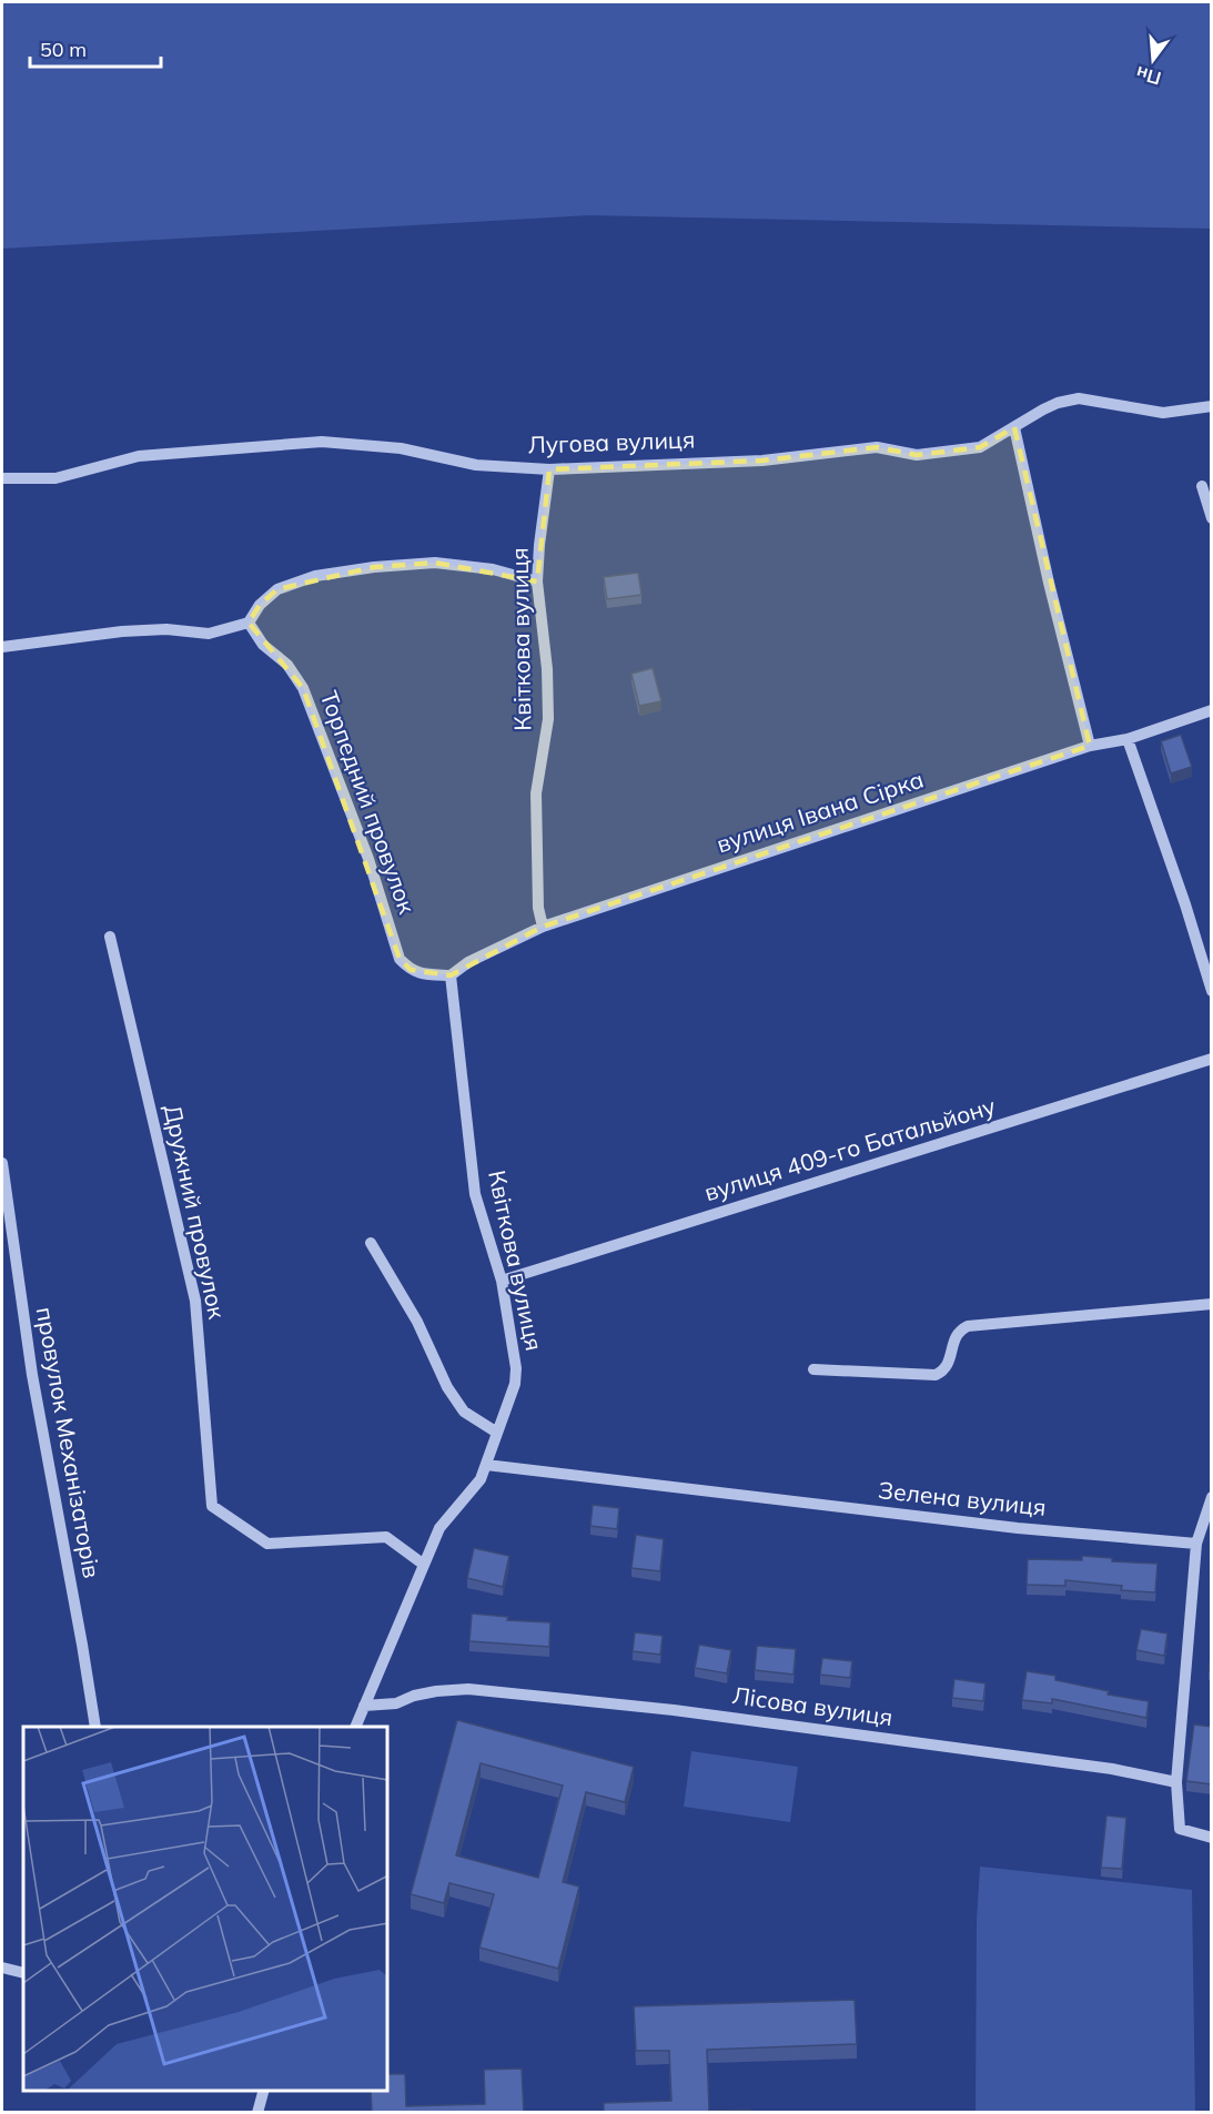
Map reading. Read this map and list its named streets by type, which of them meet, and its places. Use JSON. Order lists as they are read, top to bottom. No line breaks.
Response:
{"streets":{"street":["Лугова вулиця","Квіткова вулиця","Торпедний провулок","вулиця Івана Сірка","вулиця 409-го Батальйону","Дружний провулок","провулок Механізаторів","Зелена вулиця","Лісова вулиця"]},"crossings":[["Лугова вулиця","Квіткова вулиця"],["Квіткова вулиця","Торпедний провулок"],["Квіткова вулиця","вулиця Івана Сірка"],["Квіткова вулиця","вулиця 409-го Батальйону"],["Квіткова вулиця","Дружний провулок"],["Квіткова вулиця","Зелена вулиця"],["Квіткова вулиця","Лісова вулиця"],["Торпедний провулок","вулиця Івана Сірка"]],"scale_bar":"50 m","north":"bottom"}
